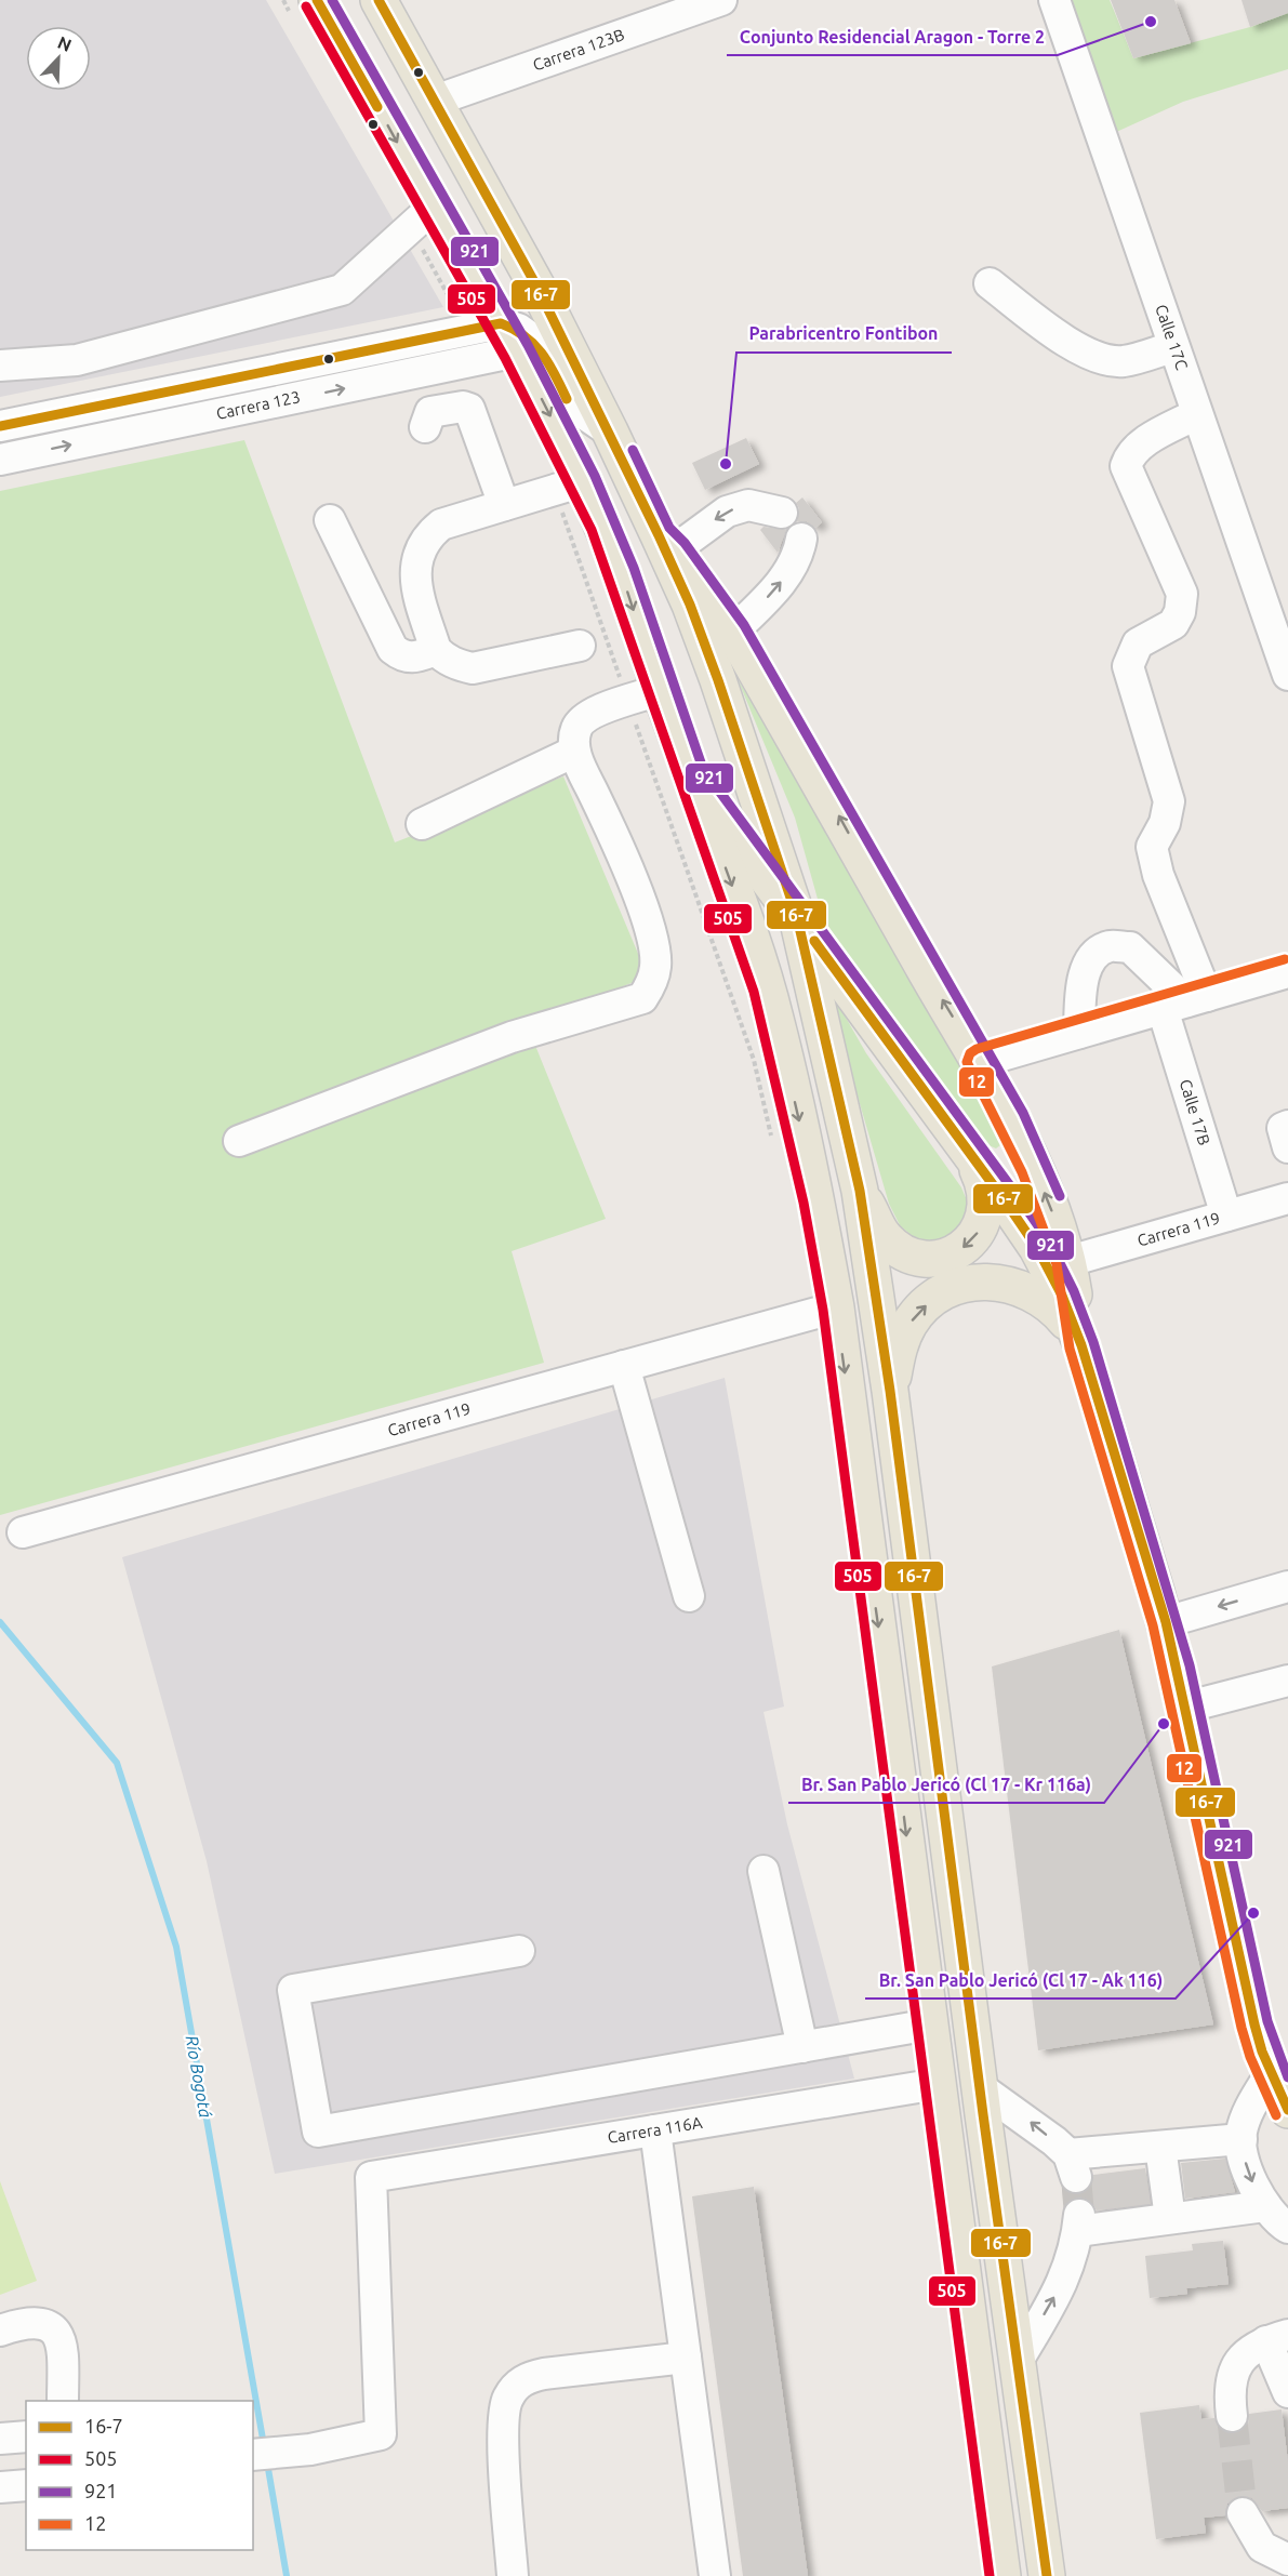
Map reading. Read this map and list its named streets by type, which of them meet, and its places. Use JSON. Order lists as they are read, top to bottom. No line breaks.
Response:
{"streets":{"street":["Carrera 123B","Calle 17C","Carrera 123","Calle 17B","Carrera 119","Carrera 116A"]},"crossings":[["Calle 17C","Calle 17B"],["Calle 17B","Carrera 119"]],"water":["Río Bogotá"],"places":["Conjunto Residencial Aragon - Torre 2","Parabricentro Fontibon","Br. San Pablo Jericó (Cl 17 - Kr 116a)","Br. San Pablo Jericó (Cl 17 - Ak 116)"],"lines":["transit line 16-7","transit line 921","transit line 505","transit line 12"],"legend":["16-7","505","921","12"],"north":"top right"}
